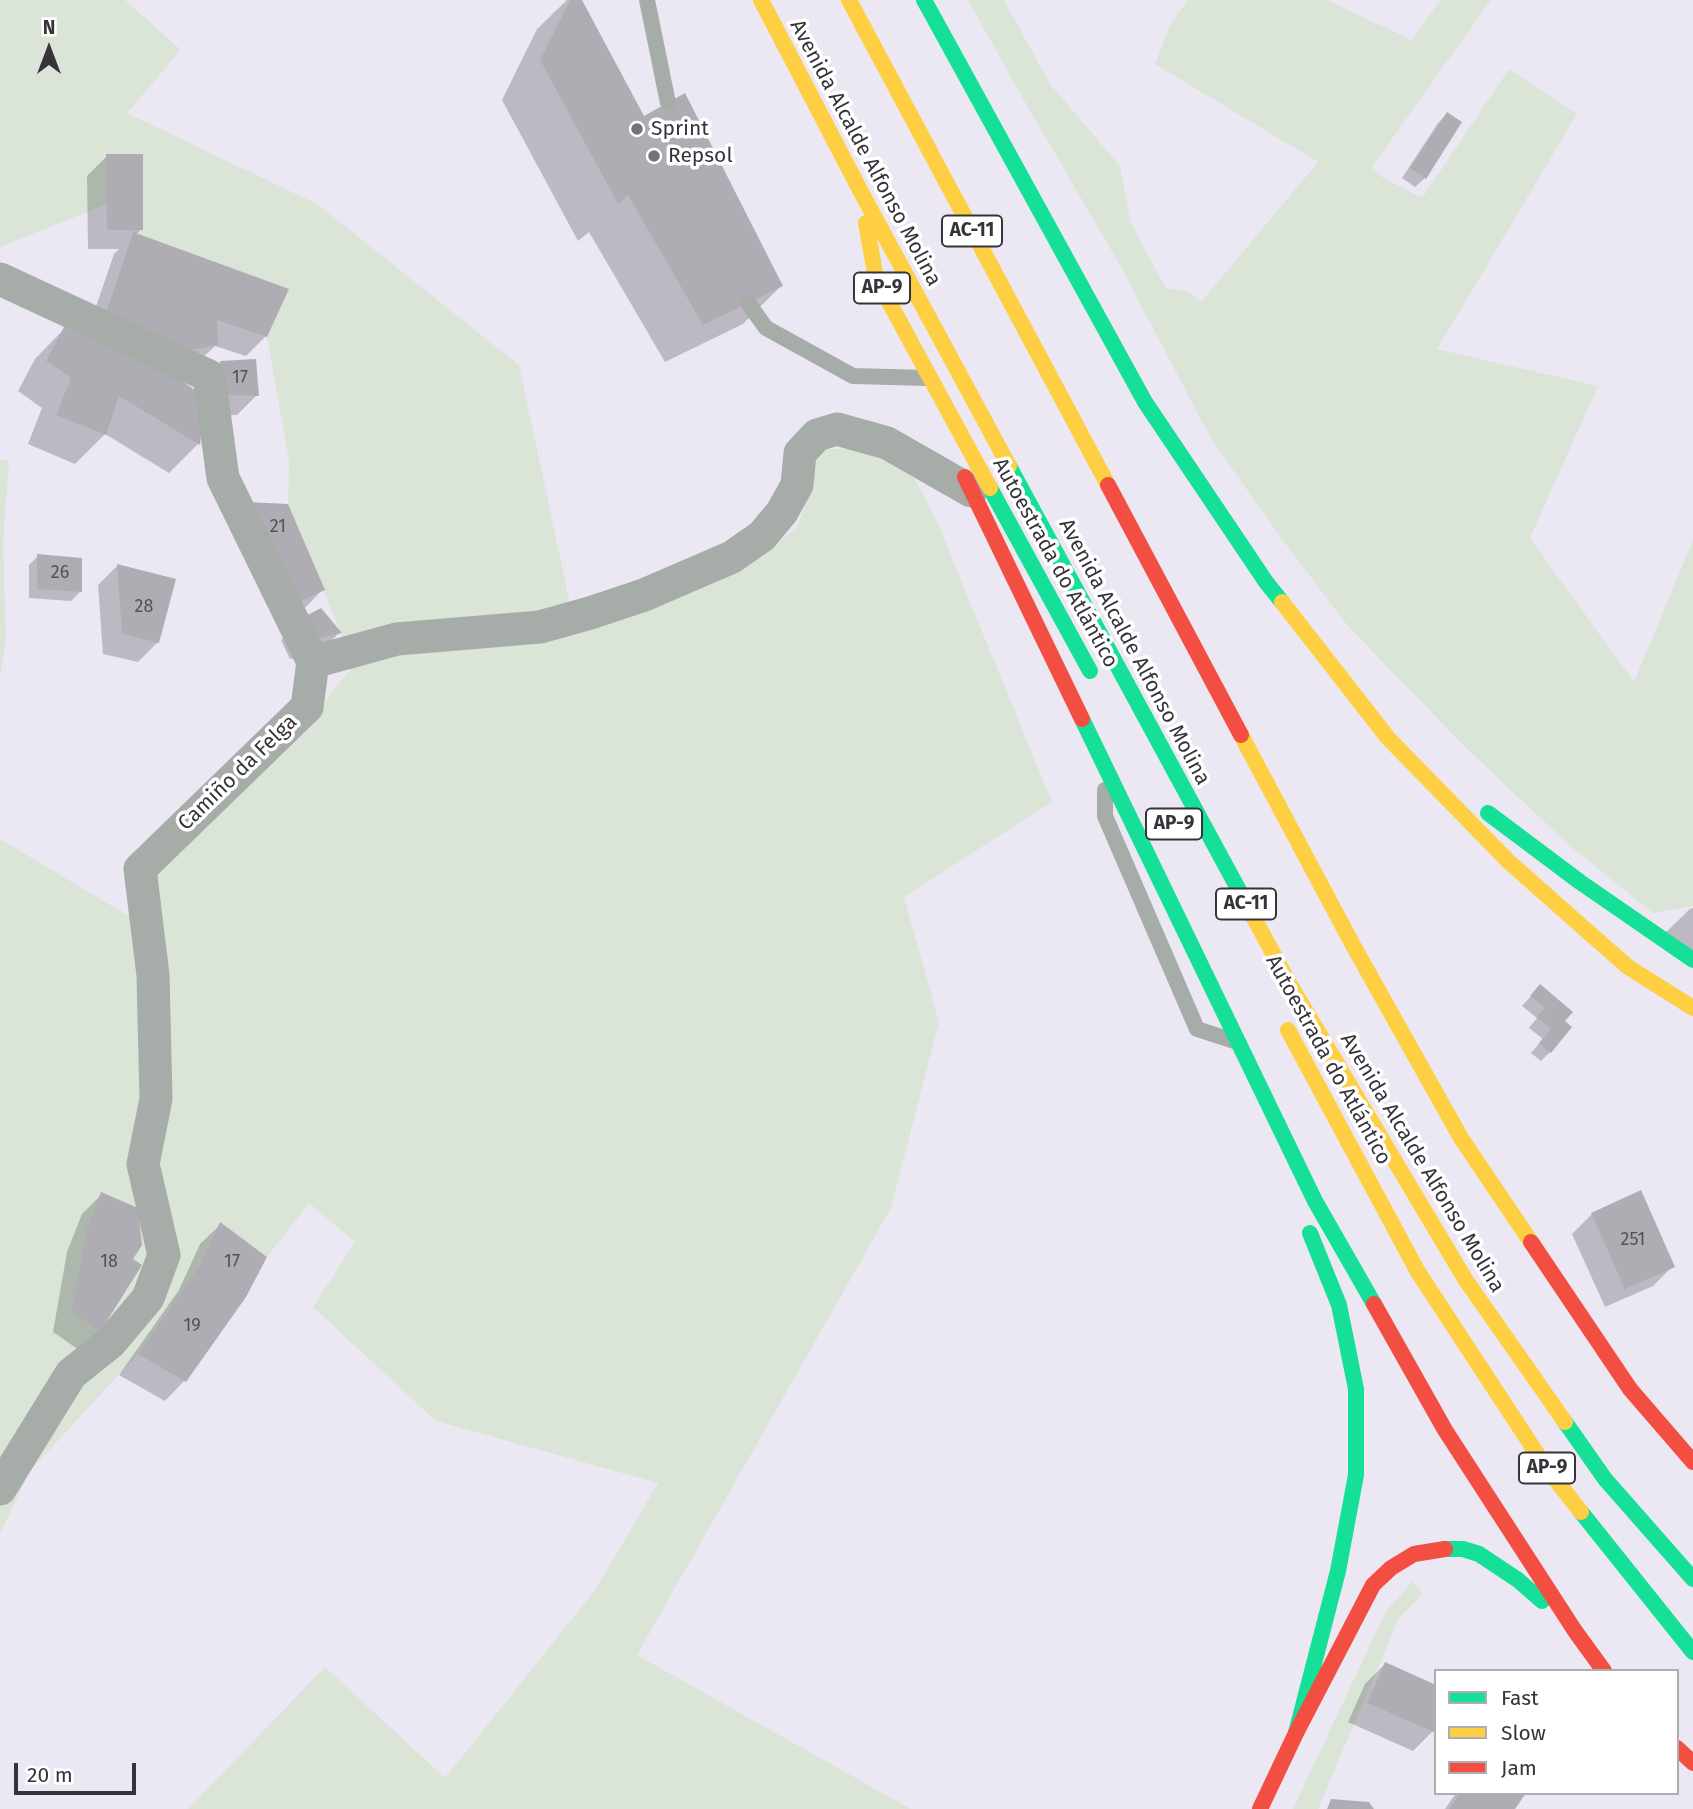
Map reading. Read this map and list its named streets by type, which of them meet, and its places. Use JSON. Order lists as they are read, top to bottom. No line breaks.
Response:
{"streets":{"main road":["Avenida Alcalde Alfonso Molina","AC-11","AP-9","Autoestrada do Atlántico"],"street":["Camiño da Felga"]},"crossings":[["Avenida Alcalde Alfonso Molina","Autoestrada do Atlántico"]],"places":["Sprint","Repsol"],"house_numbers":["17","21","26","28","251","18","17","19"],"legend":["Fast","Slow","Jam"],"scale_bar":"20 m","north":"top"}
